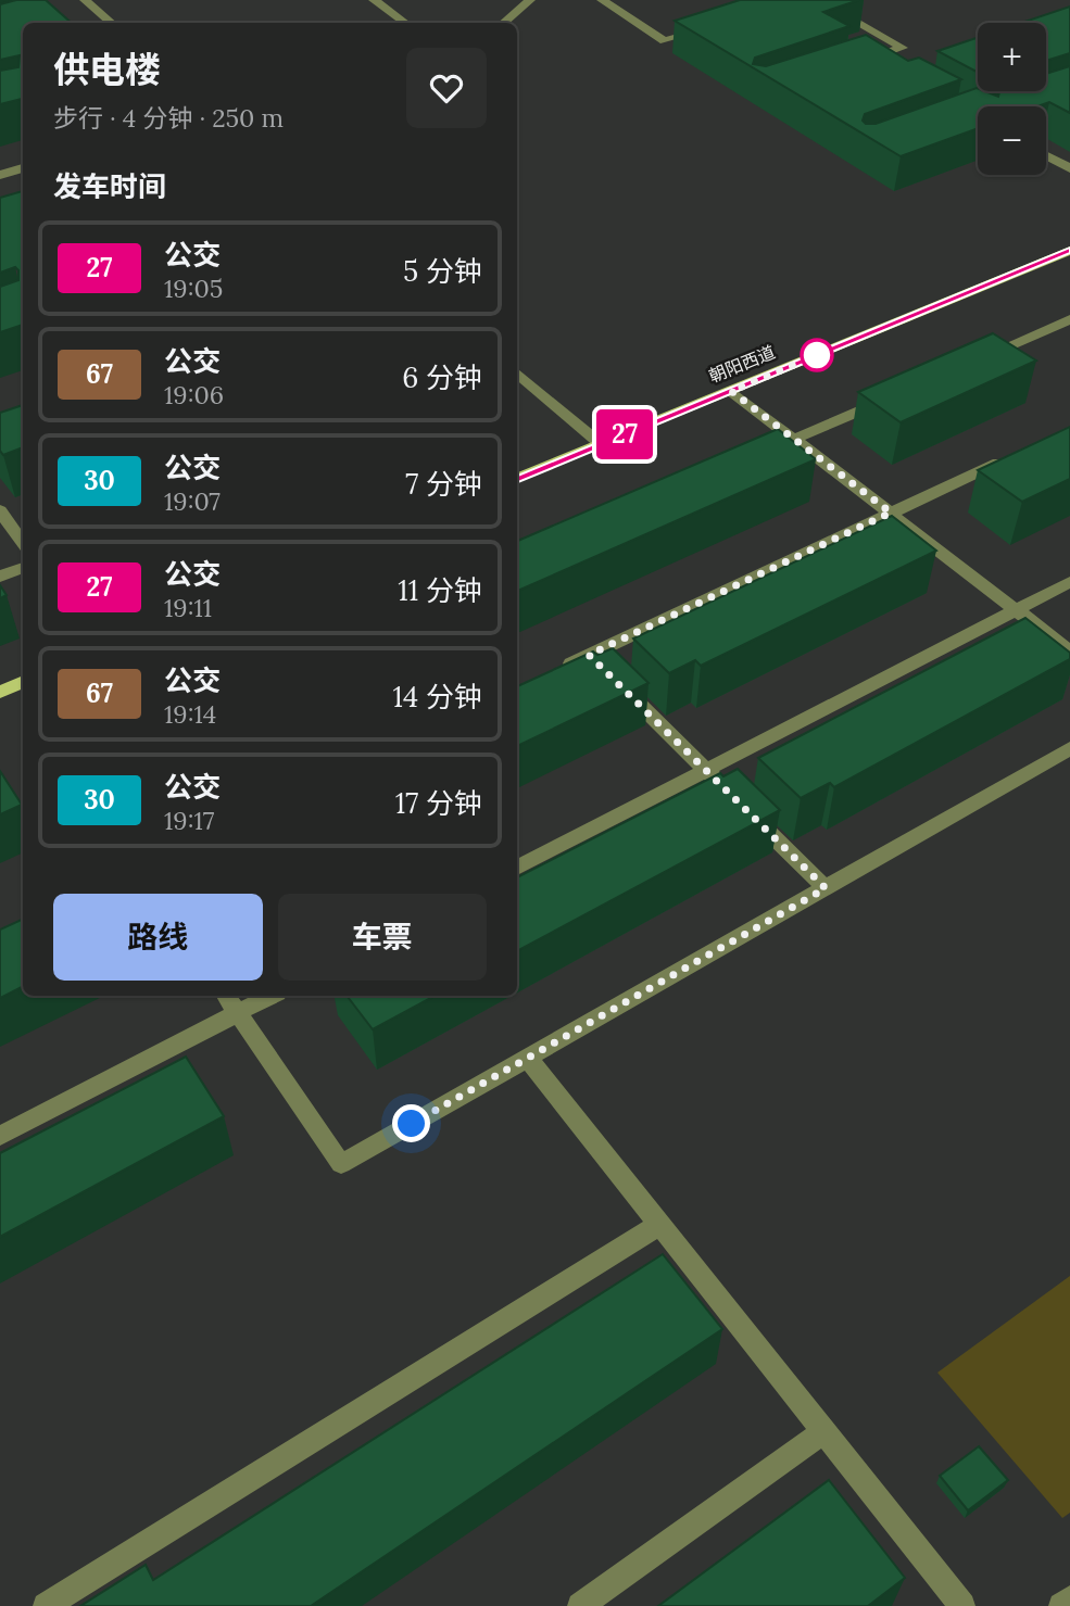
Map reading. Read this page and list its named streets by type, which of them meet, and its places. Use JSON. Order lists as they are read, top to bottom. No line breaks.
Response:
{"streets":{"main road":["朝阳西道"]},"lines":["bus line 27"],"page":{"on_map":"27","map_buttons":["+","−"],"heading":[["供电楼","步行 · 4 分钟 · 250 m"],"发车时间"],"list":[{"mark":"27","name":"公交","note":"19:05","value":"5 分钟"},{"mark":"67","name":"公交","note":"19:06","value":"6 分钟"},{"mark":"30","name":"公交","note":"19:07","value":"7 分钟"},{"mark":"27","name":"公交","note":"19:11","value":"11 分钟"},{"mark":"67","name":"公交","note":"19:14","value":"14 分钟"},{"mark":"30","name":"公交","note":"19:17","value":"17 分钟"}],"buttons":["路线","车票"]}}
